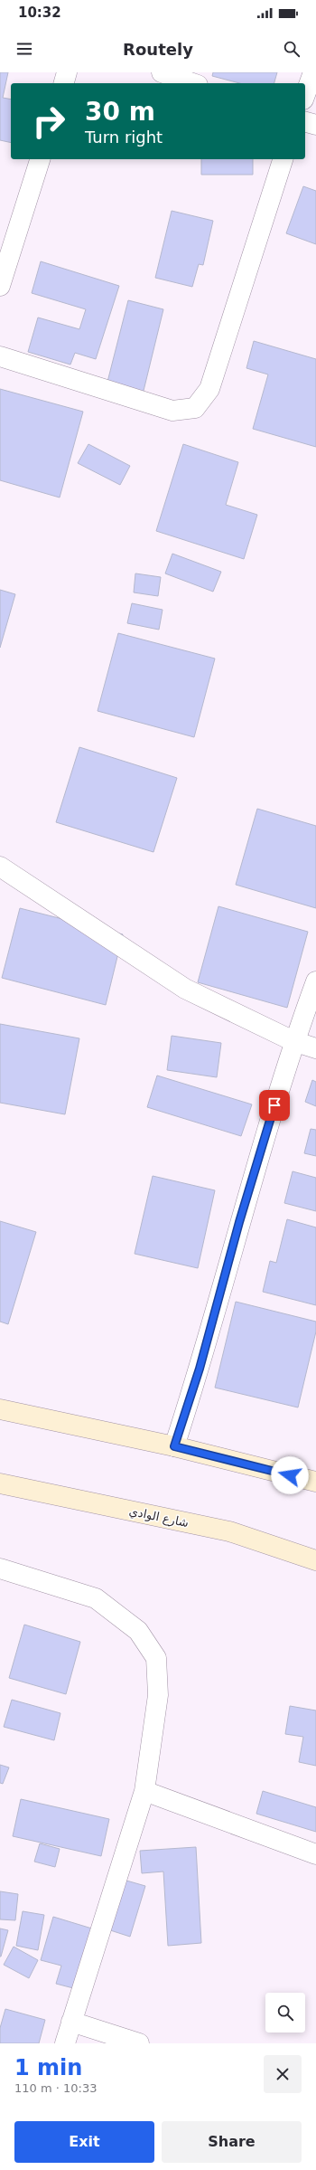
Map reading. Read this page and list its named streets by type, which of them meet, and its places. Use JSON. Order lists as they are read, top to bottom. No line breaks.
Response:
{"streets":{"main road":["شارع الوادي"]},"page":{"status":"10:32","header":"Routely","turn":["30 m","Turn right"],"heading":["1 min","110 m · 10:33"],"buttons":["Exit","Share"]}}
